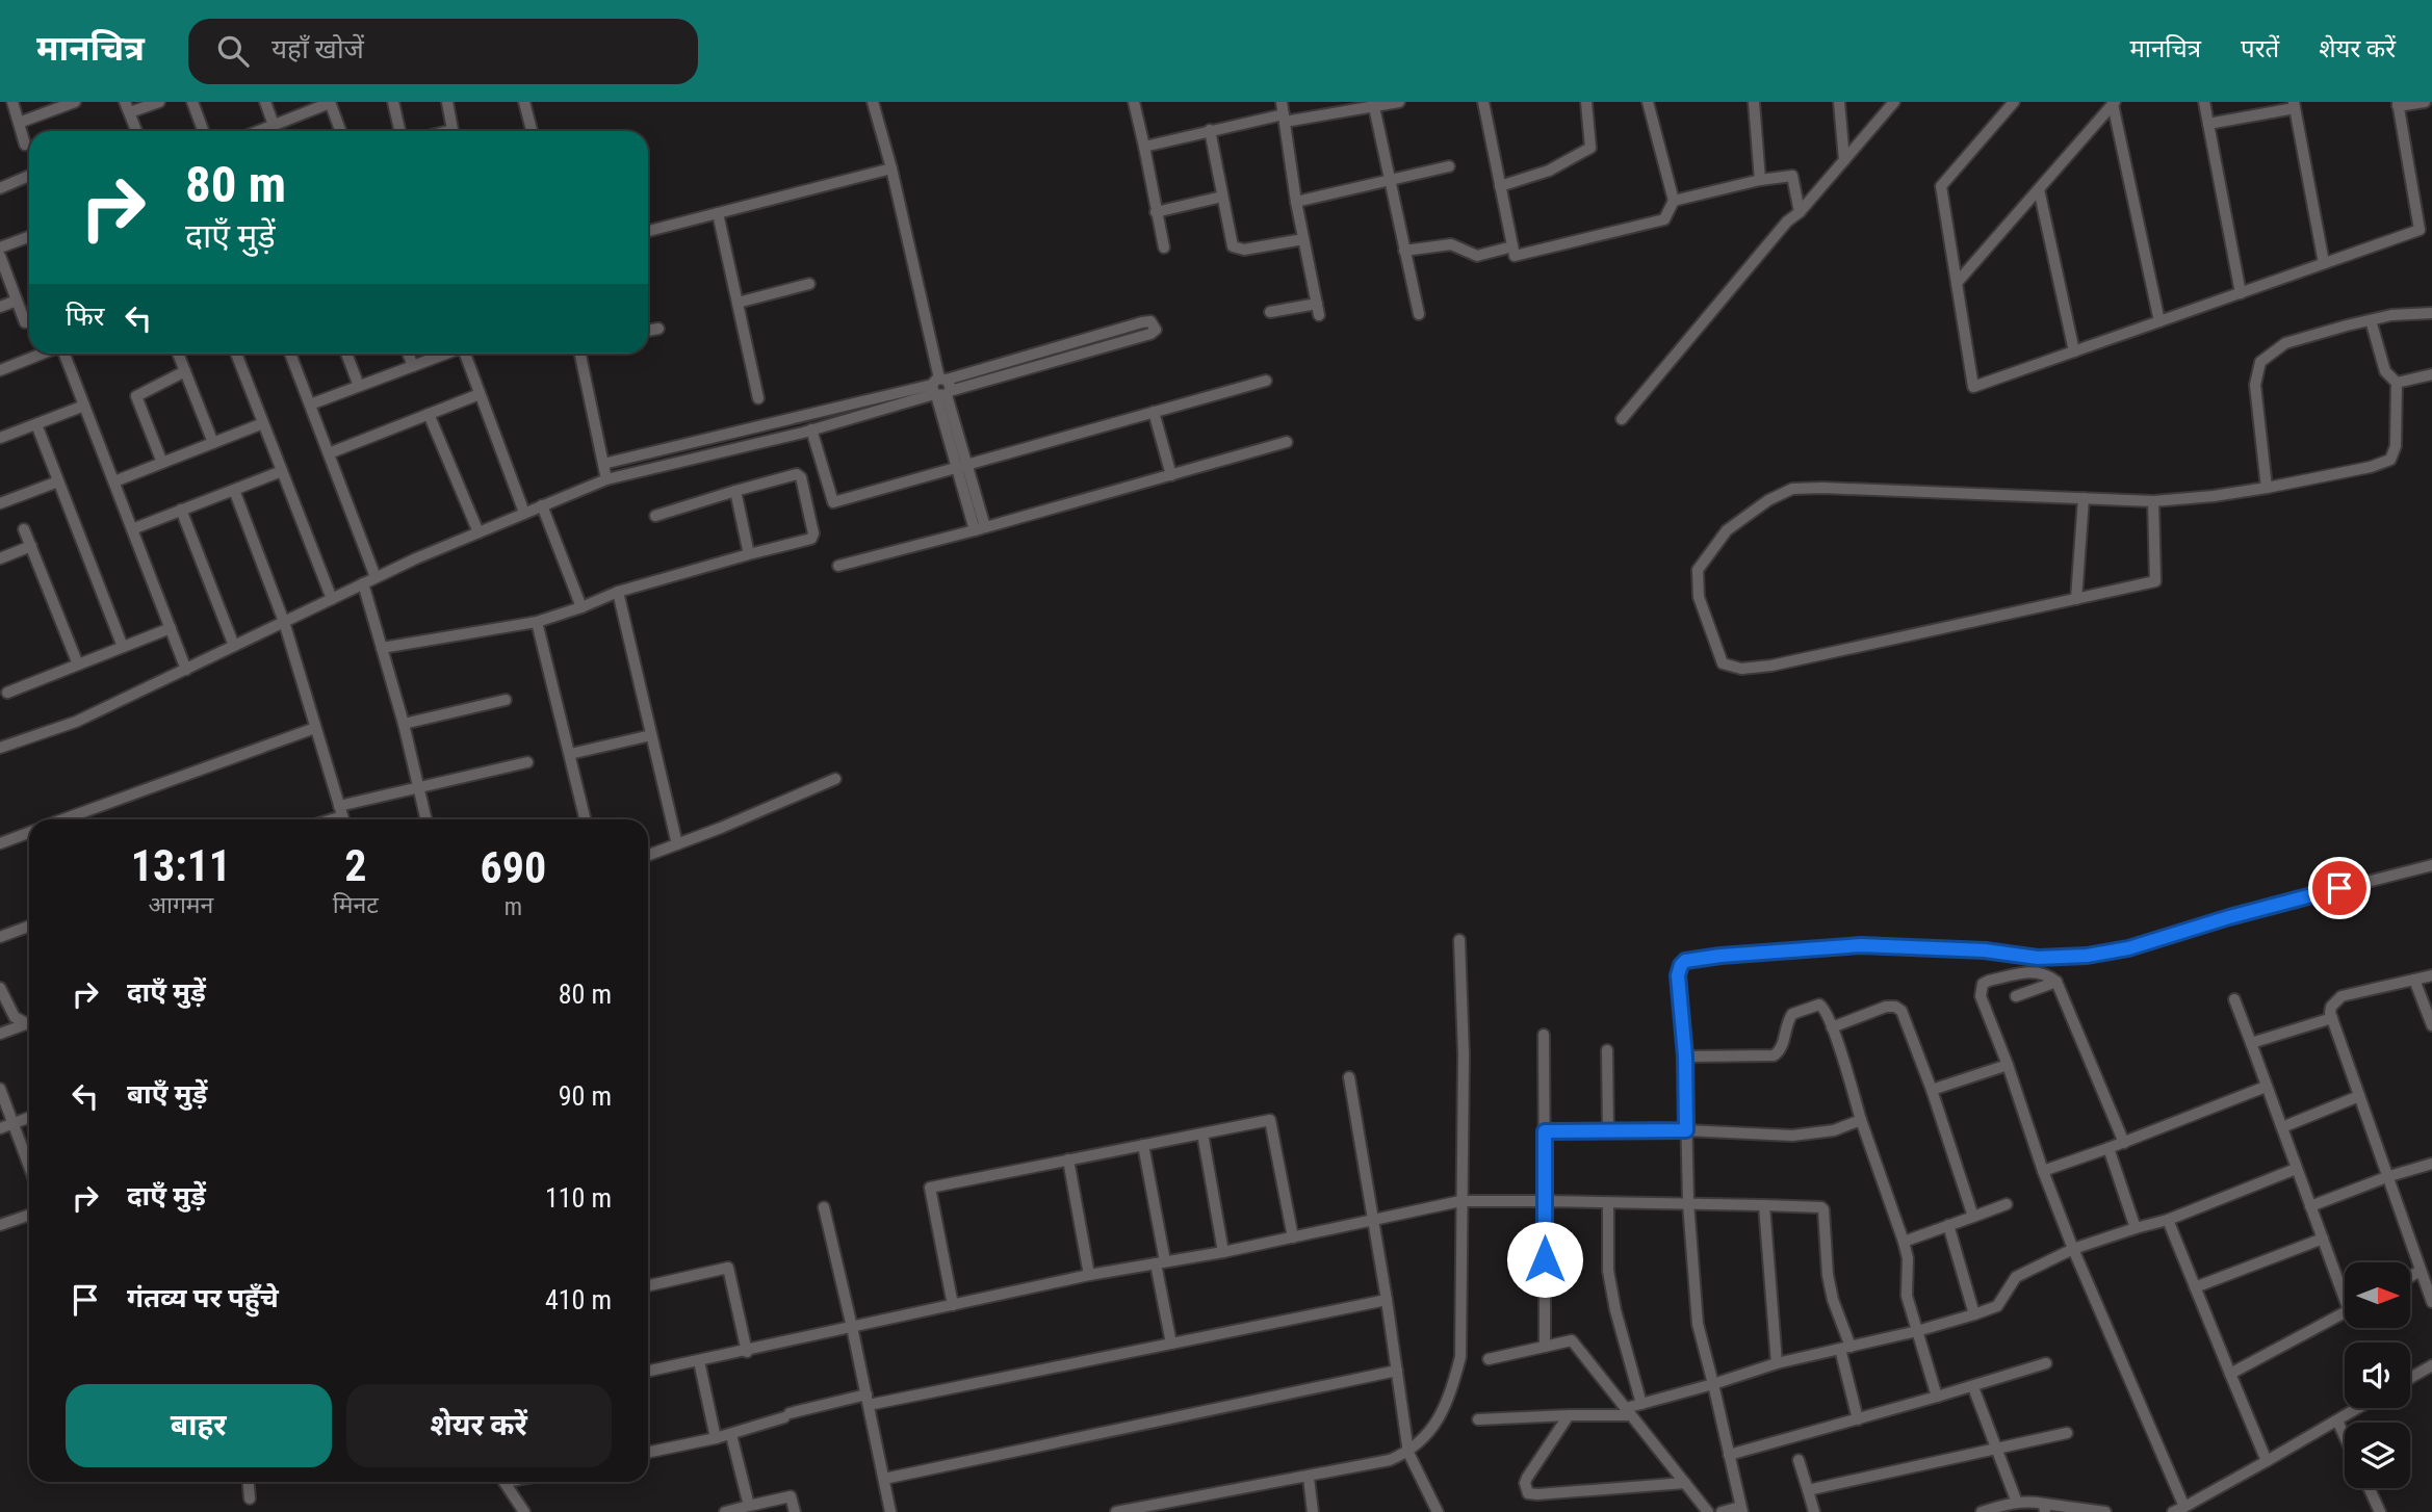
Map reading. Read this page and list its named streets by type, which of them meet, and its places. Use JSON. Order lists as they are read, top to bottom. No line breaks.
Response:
{"north":"right","page":{"header":"मानचित्र","search":"यहाँ खोजें","nav":["मानचित्र","परतें","शेयर करें"],"turn":["80 m","दाएँ मुड़ें"],"then":"फिर","eta":["13:11","आगमन","2","मिनट","690","m"],"list":[{"name":"दाएँ मुड़ें","value":"80 m"},{"name":"बाएँ मुड़ें","value":"90 m"},{"name":"दाएँ मुड़ें","value":"110 m"},{"name":"गंतव्य पर पहुँचे","value":"410 m"}],"buttons":["बाहर","शेयर करें"]}}
